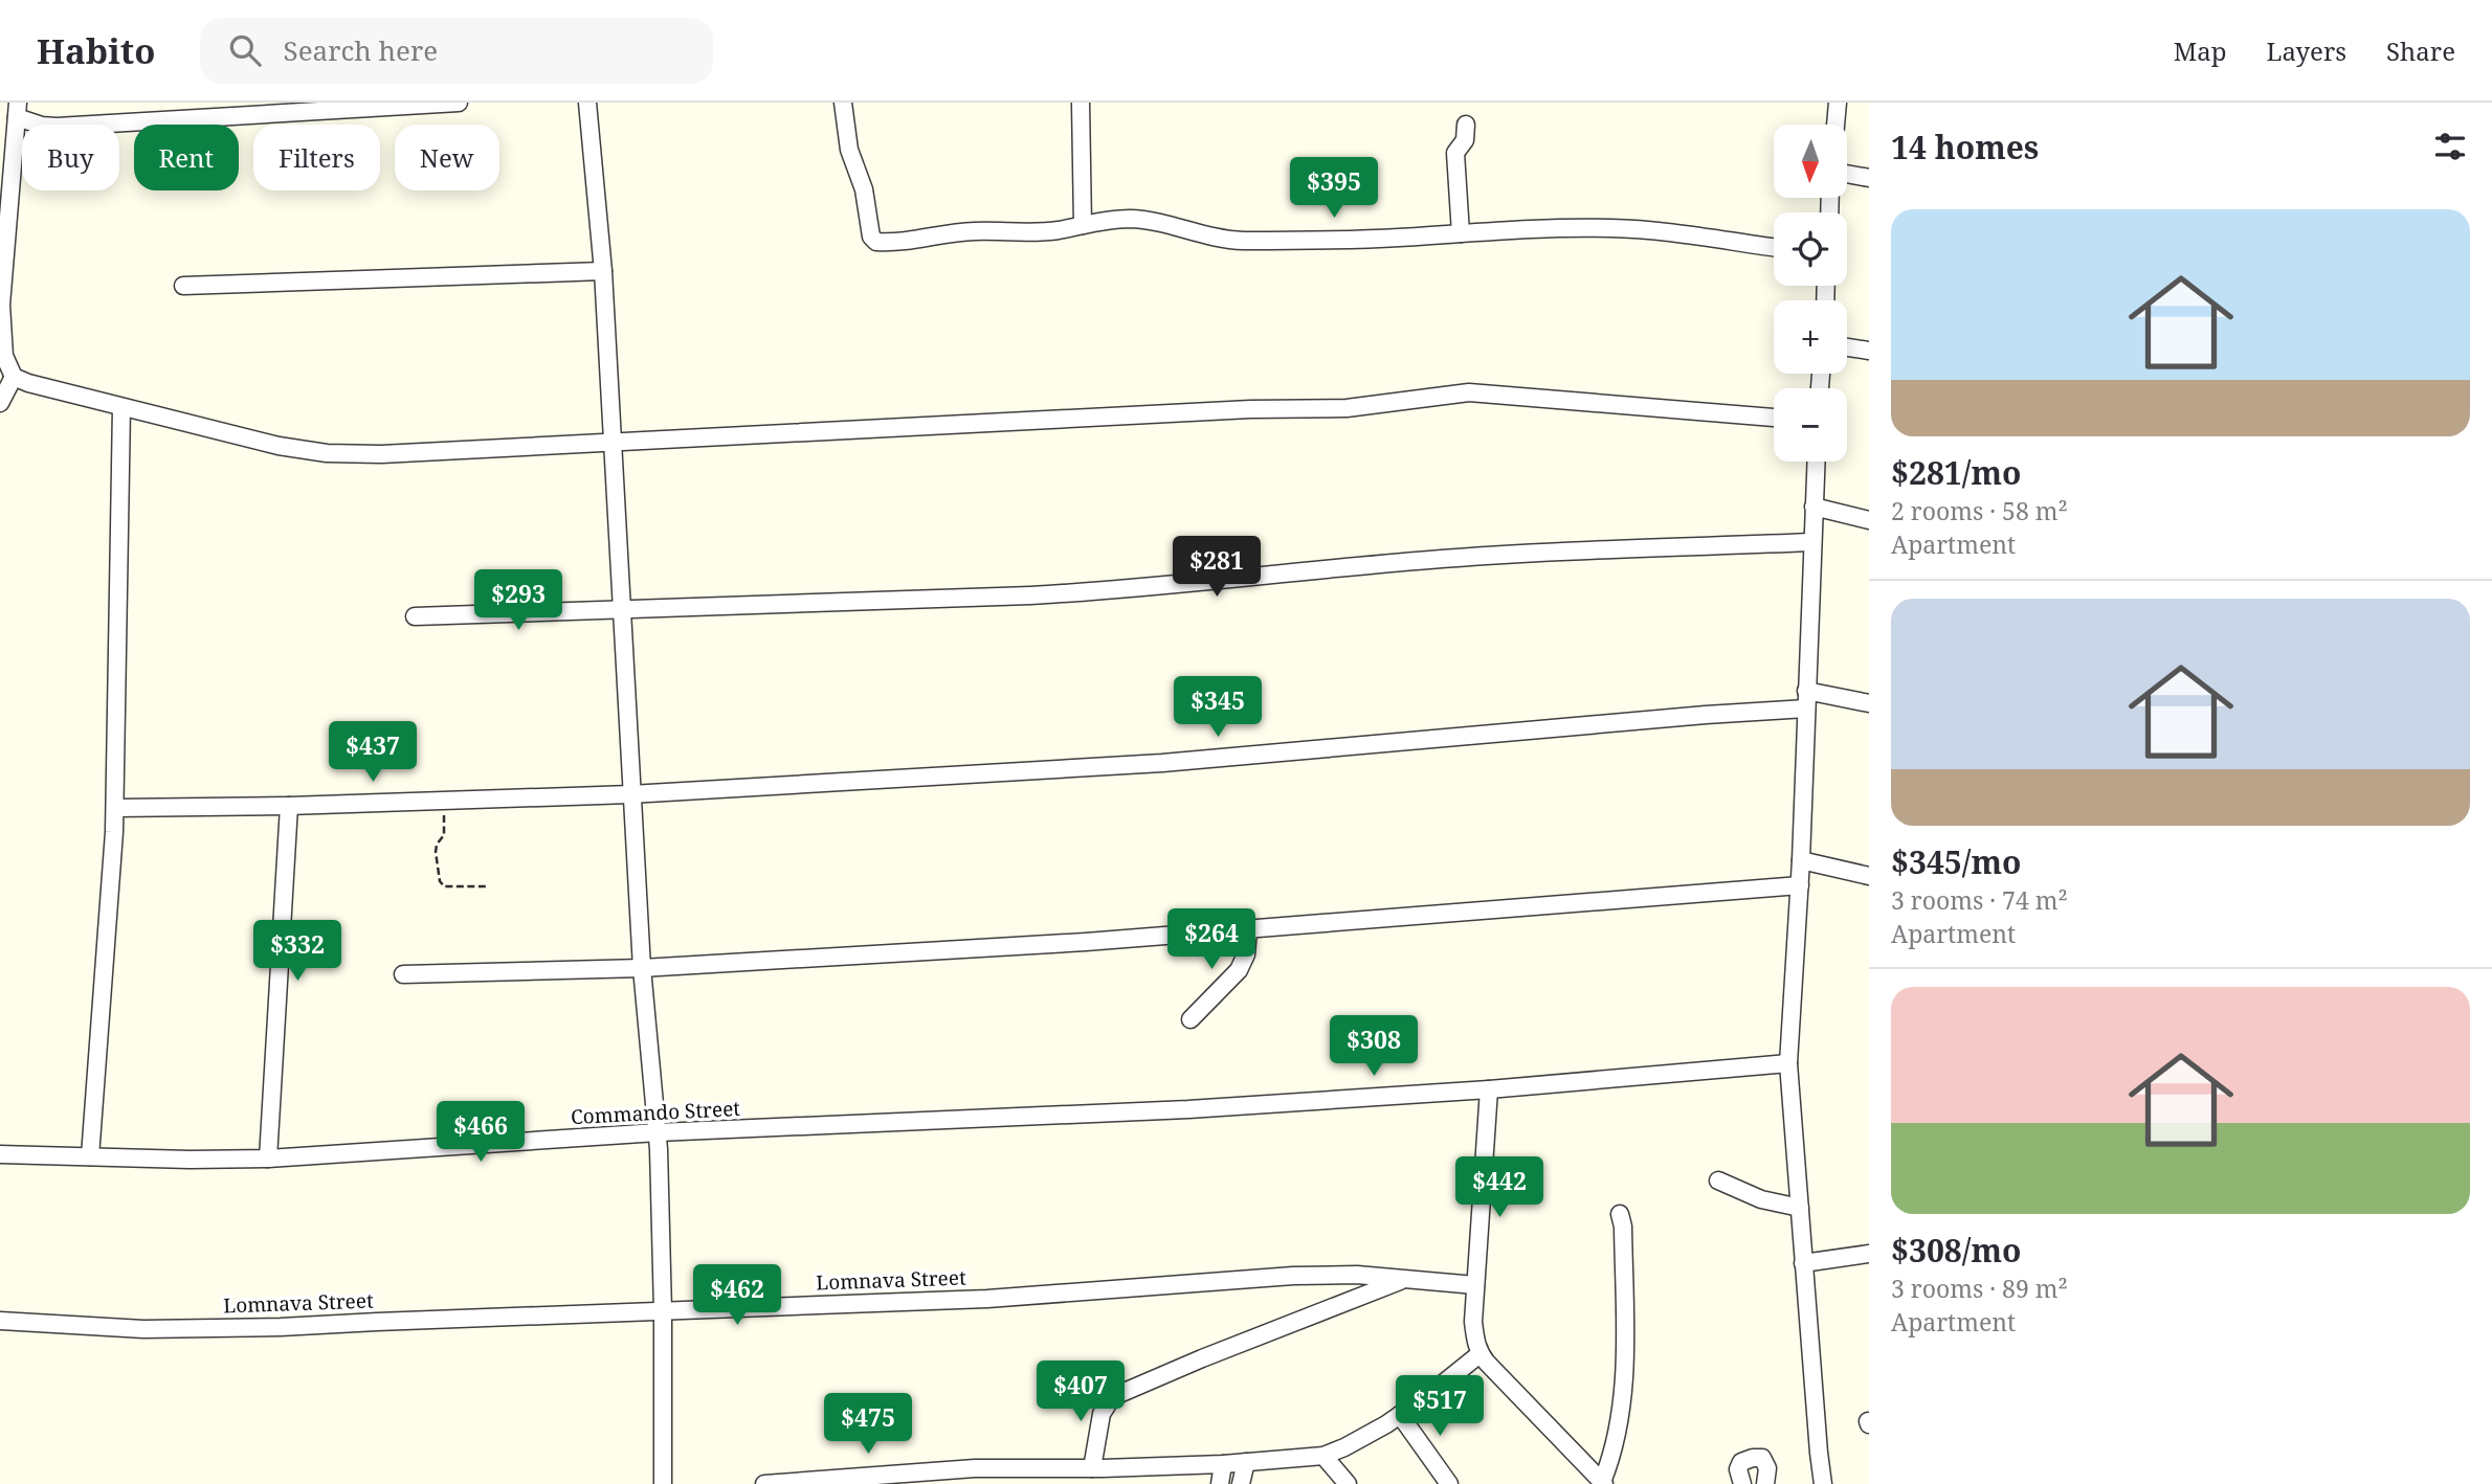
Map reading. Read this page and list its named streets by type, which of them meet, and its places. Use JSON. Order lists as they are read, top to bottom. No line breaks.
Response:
{"streets":{"street":["Commando Street","Lomnava Street"]},"north":"bottom","page":{"header":"Habito","search":"Search here","nav":["Map","Layers","Share"],"heading":"14 homes","map_buttons":["+","−"],"chip":["Buy","Rent","Filters","New"],"price":["$395","$281","$293","$345","$437","$264","$332","$308","$466","$442","$462","$407","$517","$475"],"list":[{"name":"$281/mo","note":"2 rooms · 58 m² · Apartment"},{"name":"$345/mo","note":"3 rooms · 74 m² · Apartment"},{"name":"$308/mo","note":"3 rooms · 89 m² · Apartment"}]}}
